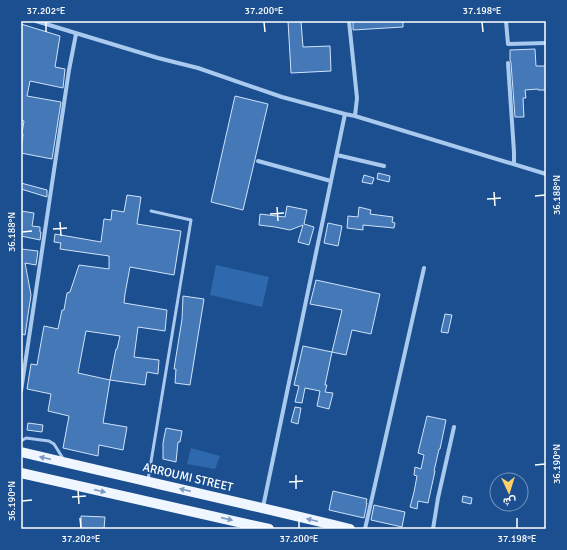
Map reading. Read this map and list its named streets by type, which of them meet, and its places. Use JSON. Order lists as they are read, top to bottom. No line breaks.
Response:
{"streets":{"main road":["ARROUMI STREET"]},"north":"bottom","coordinates":["37.202°E","37.200°E","37.198°E","36.188°N","36.190°N"]}
